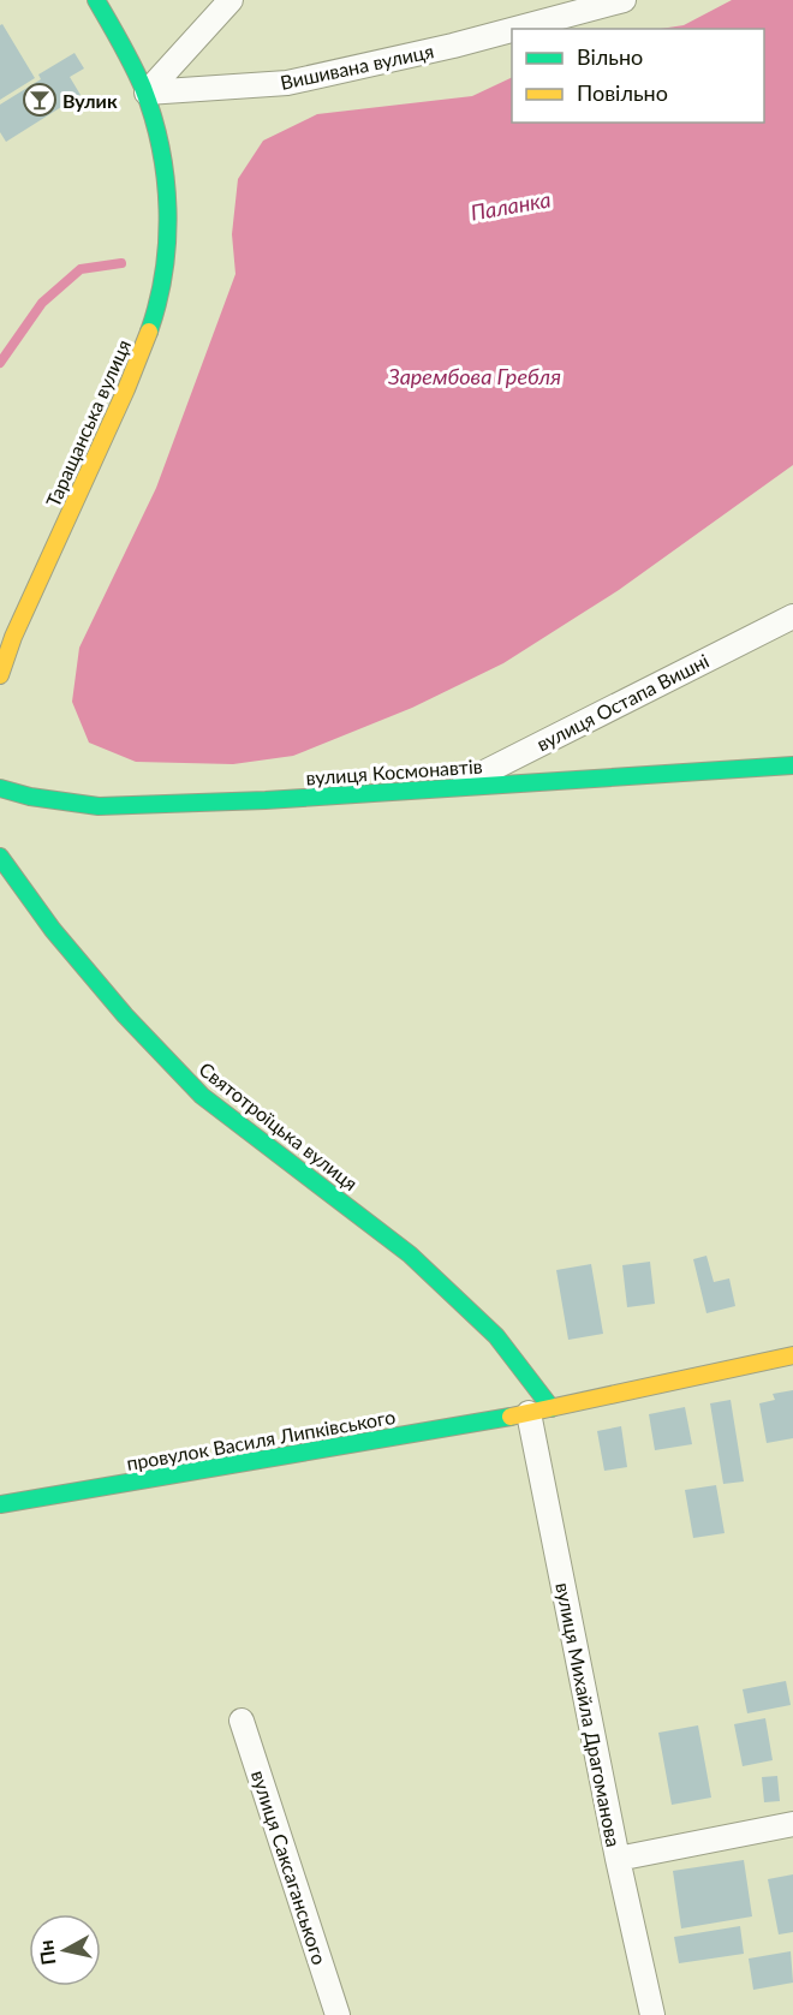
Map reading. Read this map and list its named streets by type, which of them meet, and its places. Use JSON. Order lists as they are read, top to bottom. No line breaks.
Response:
{"streets":{"street":["Вишивана вулиця","Таращанська вулиця","вулиця Остапа Вишні","вулиця Космонавтів","Святотроїцька вулиця","провулок Василя Липківського","вулиця Михайла Драгоманова","вулиця Саксаганського"]},"crossings":[["Вишивана вулиця","Таращанська вулиця"],["вулиця Остапа Вишні","вулиця Космонавтів"],["Святотроїцька вулиця","провулок Василя Липківського"],["Святотроїцька вулиця","вулиця Михайла Драгоманова"],["провулок Василя Липківського","вулиця Михайла Драгоманова"]],"water":["Паланка","Зарембова Гребля"],"places":{"bar":["Вулик"]},"legend":["Вільно","Повільно"],"north":"left"}
